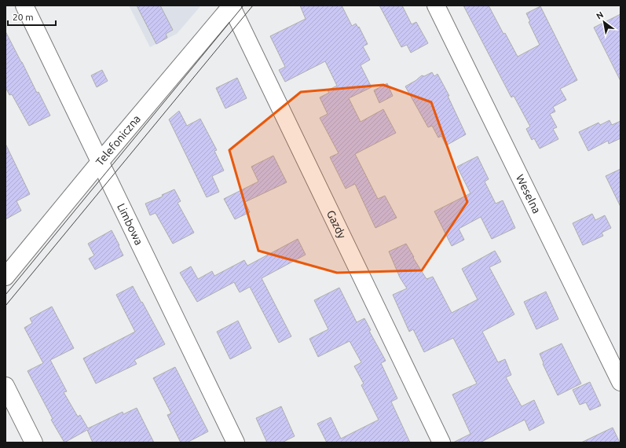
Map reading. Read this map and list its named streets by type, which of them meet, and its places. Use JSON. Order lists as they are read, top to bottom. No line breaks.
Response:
{"streets":{"street":["Telefoniczna","Weselna","Limbowa","Gazdy"]},"crossings":[["Telefoniczna","Limbowa"],["Telefoniczna","Gazdy"]],"scale_bar":"20 m","north":"top left"}
